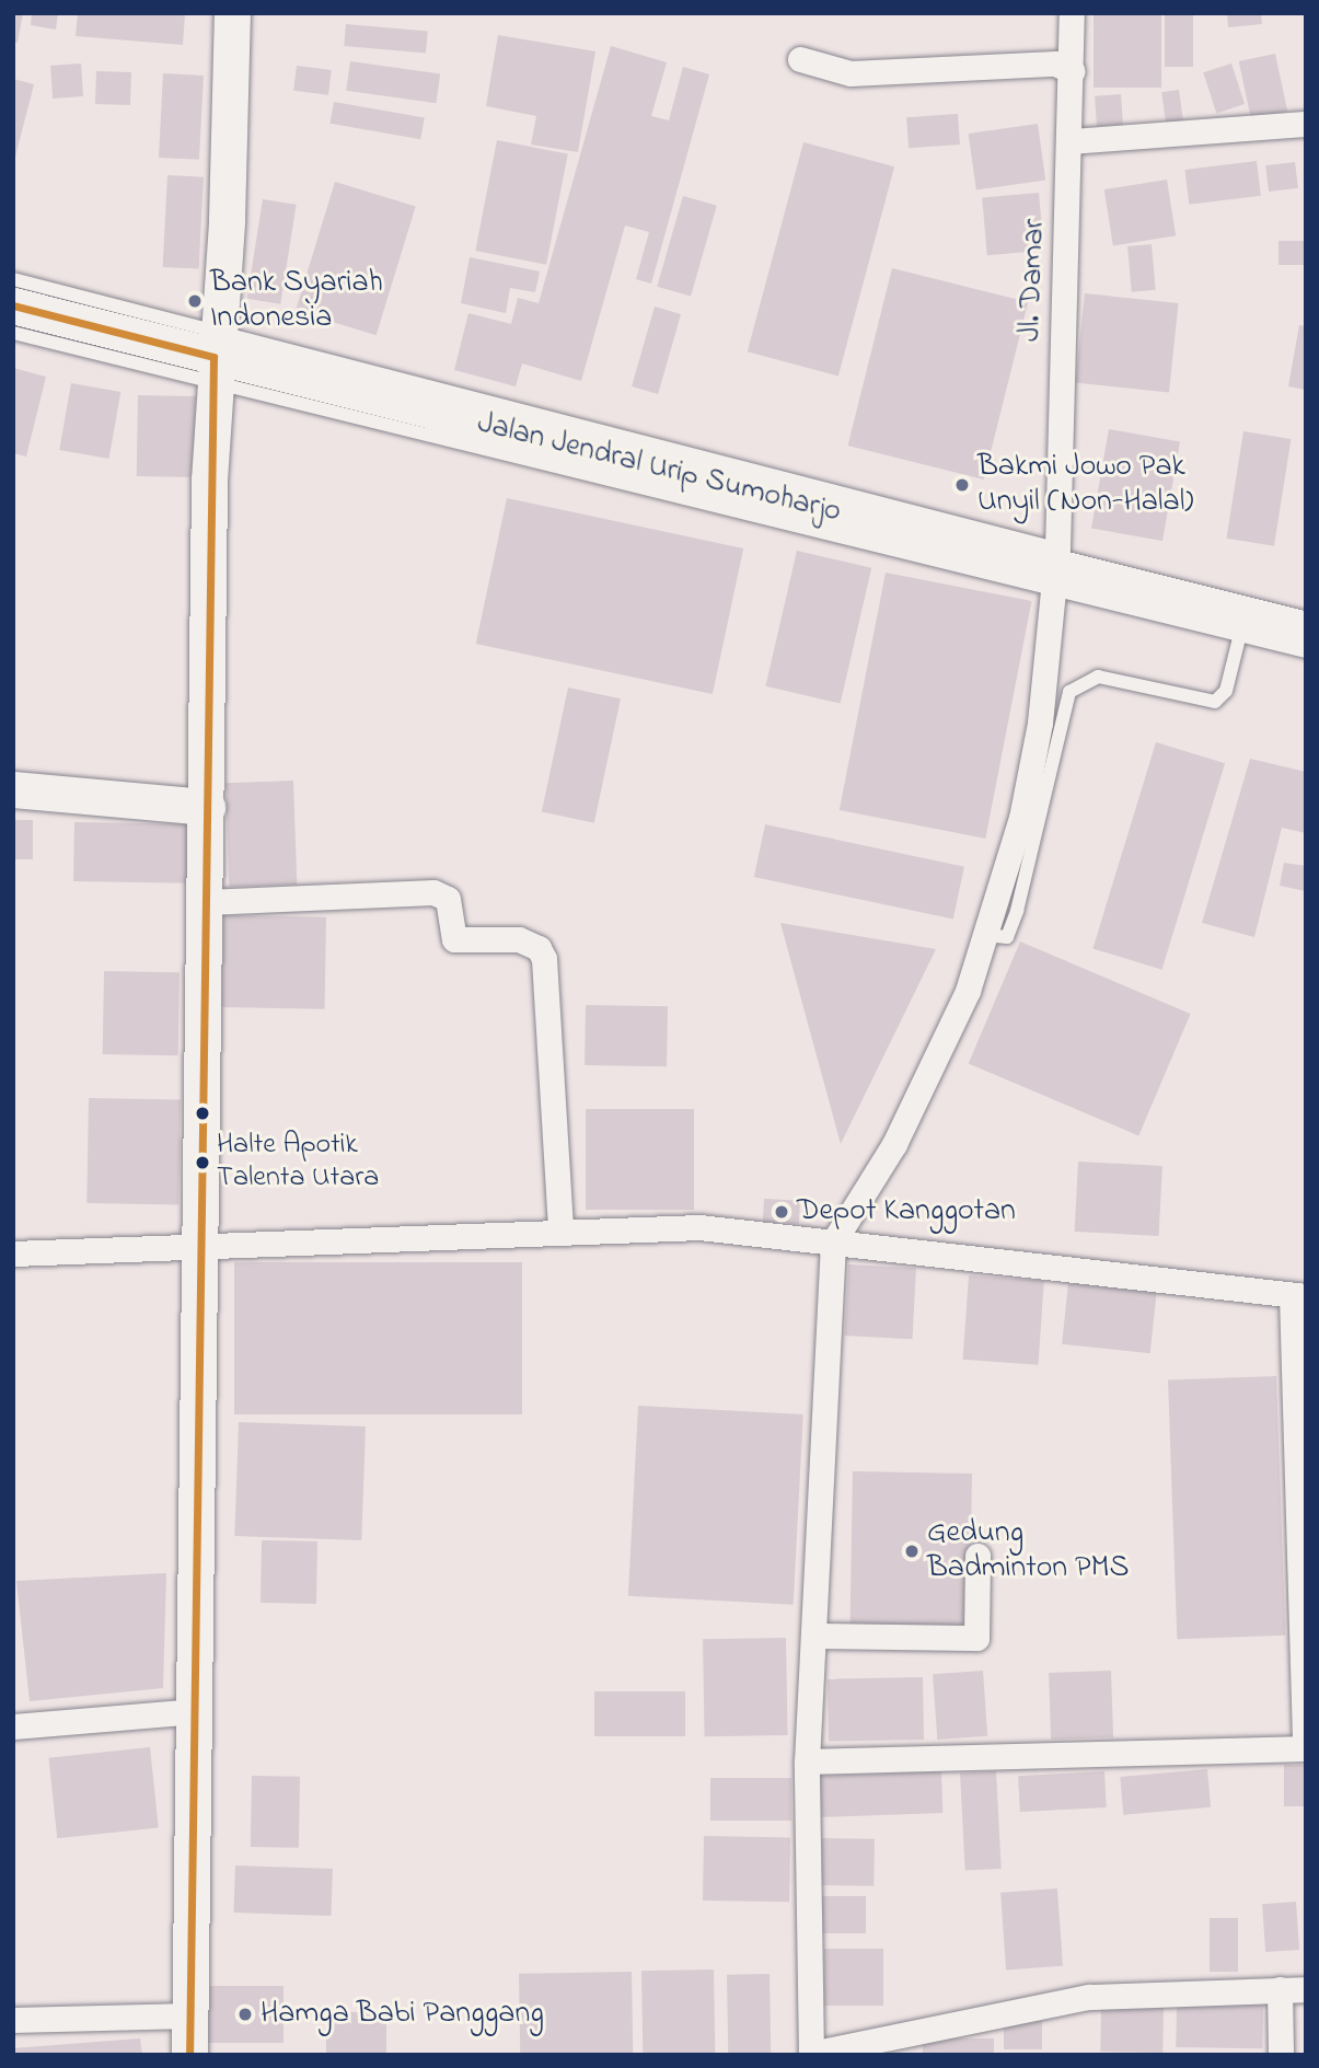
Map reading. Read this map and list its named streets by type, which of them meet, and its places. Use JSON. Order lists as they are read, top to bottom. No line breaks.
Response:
{"streets":{"main road":["Jalan Jendral Urip Sumoharjo"],"street":["Jl. Damar"]},"crossings":[["Jl. Damar","Jalan Jendral Urip Sumoharjo"]],"places":["Bank Syariah Indonesia","Bakmi Jowo Pak Unyil (Non-Halal)","Halte Apotik Talenta Utara","Depot Kanggotan","Gedung Badminton PMS","Hamga Babi Panggang"]}
